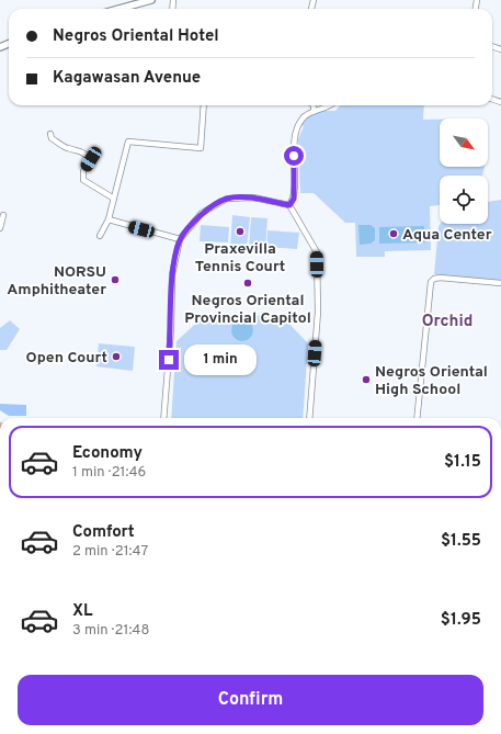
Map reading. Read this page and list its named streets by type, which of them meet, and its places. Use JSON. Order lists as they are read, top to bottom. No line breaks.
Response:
{"districts":["Orchid"],"places":["Praxevilla Tennis Court","Aqua Center","NORSU Amphitheater","Negros Oriental Provincial Capitol","Open Court","Negros Oriental High School"],"north":"bottom right","page":{"banner":["Negros Oriental Hotel","Kagawasan Avenue"],"bubble":"1 min","list":[{"name":"Economy","note":"1 min · 21:46","value":"$1.15"},{"name":"Comfort","note":"2 min · 21:47","value":"$1.55"},{"name":"XL","note":"3 min · 21:48","value":"$1.95"}],"buttons":"Confirm"}}
